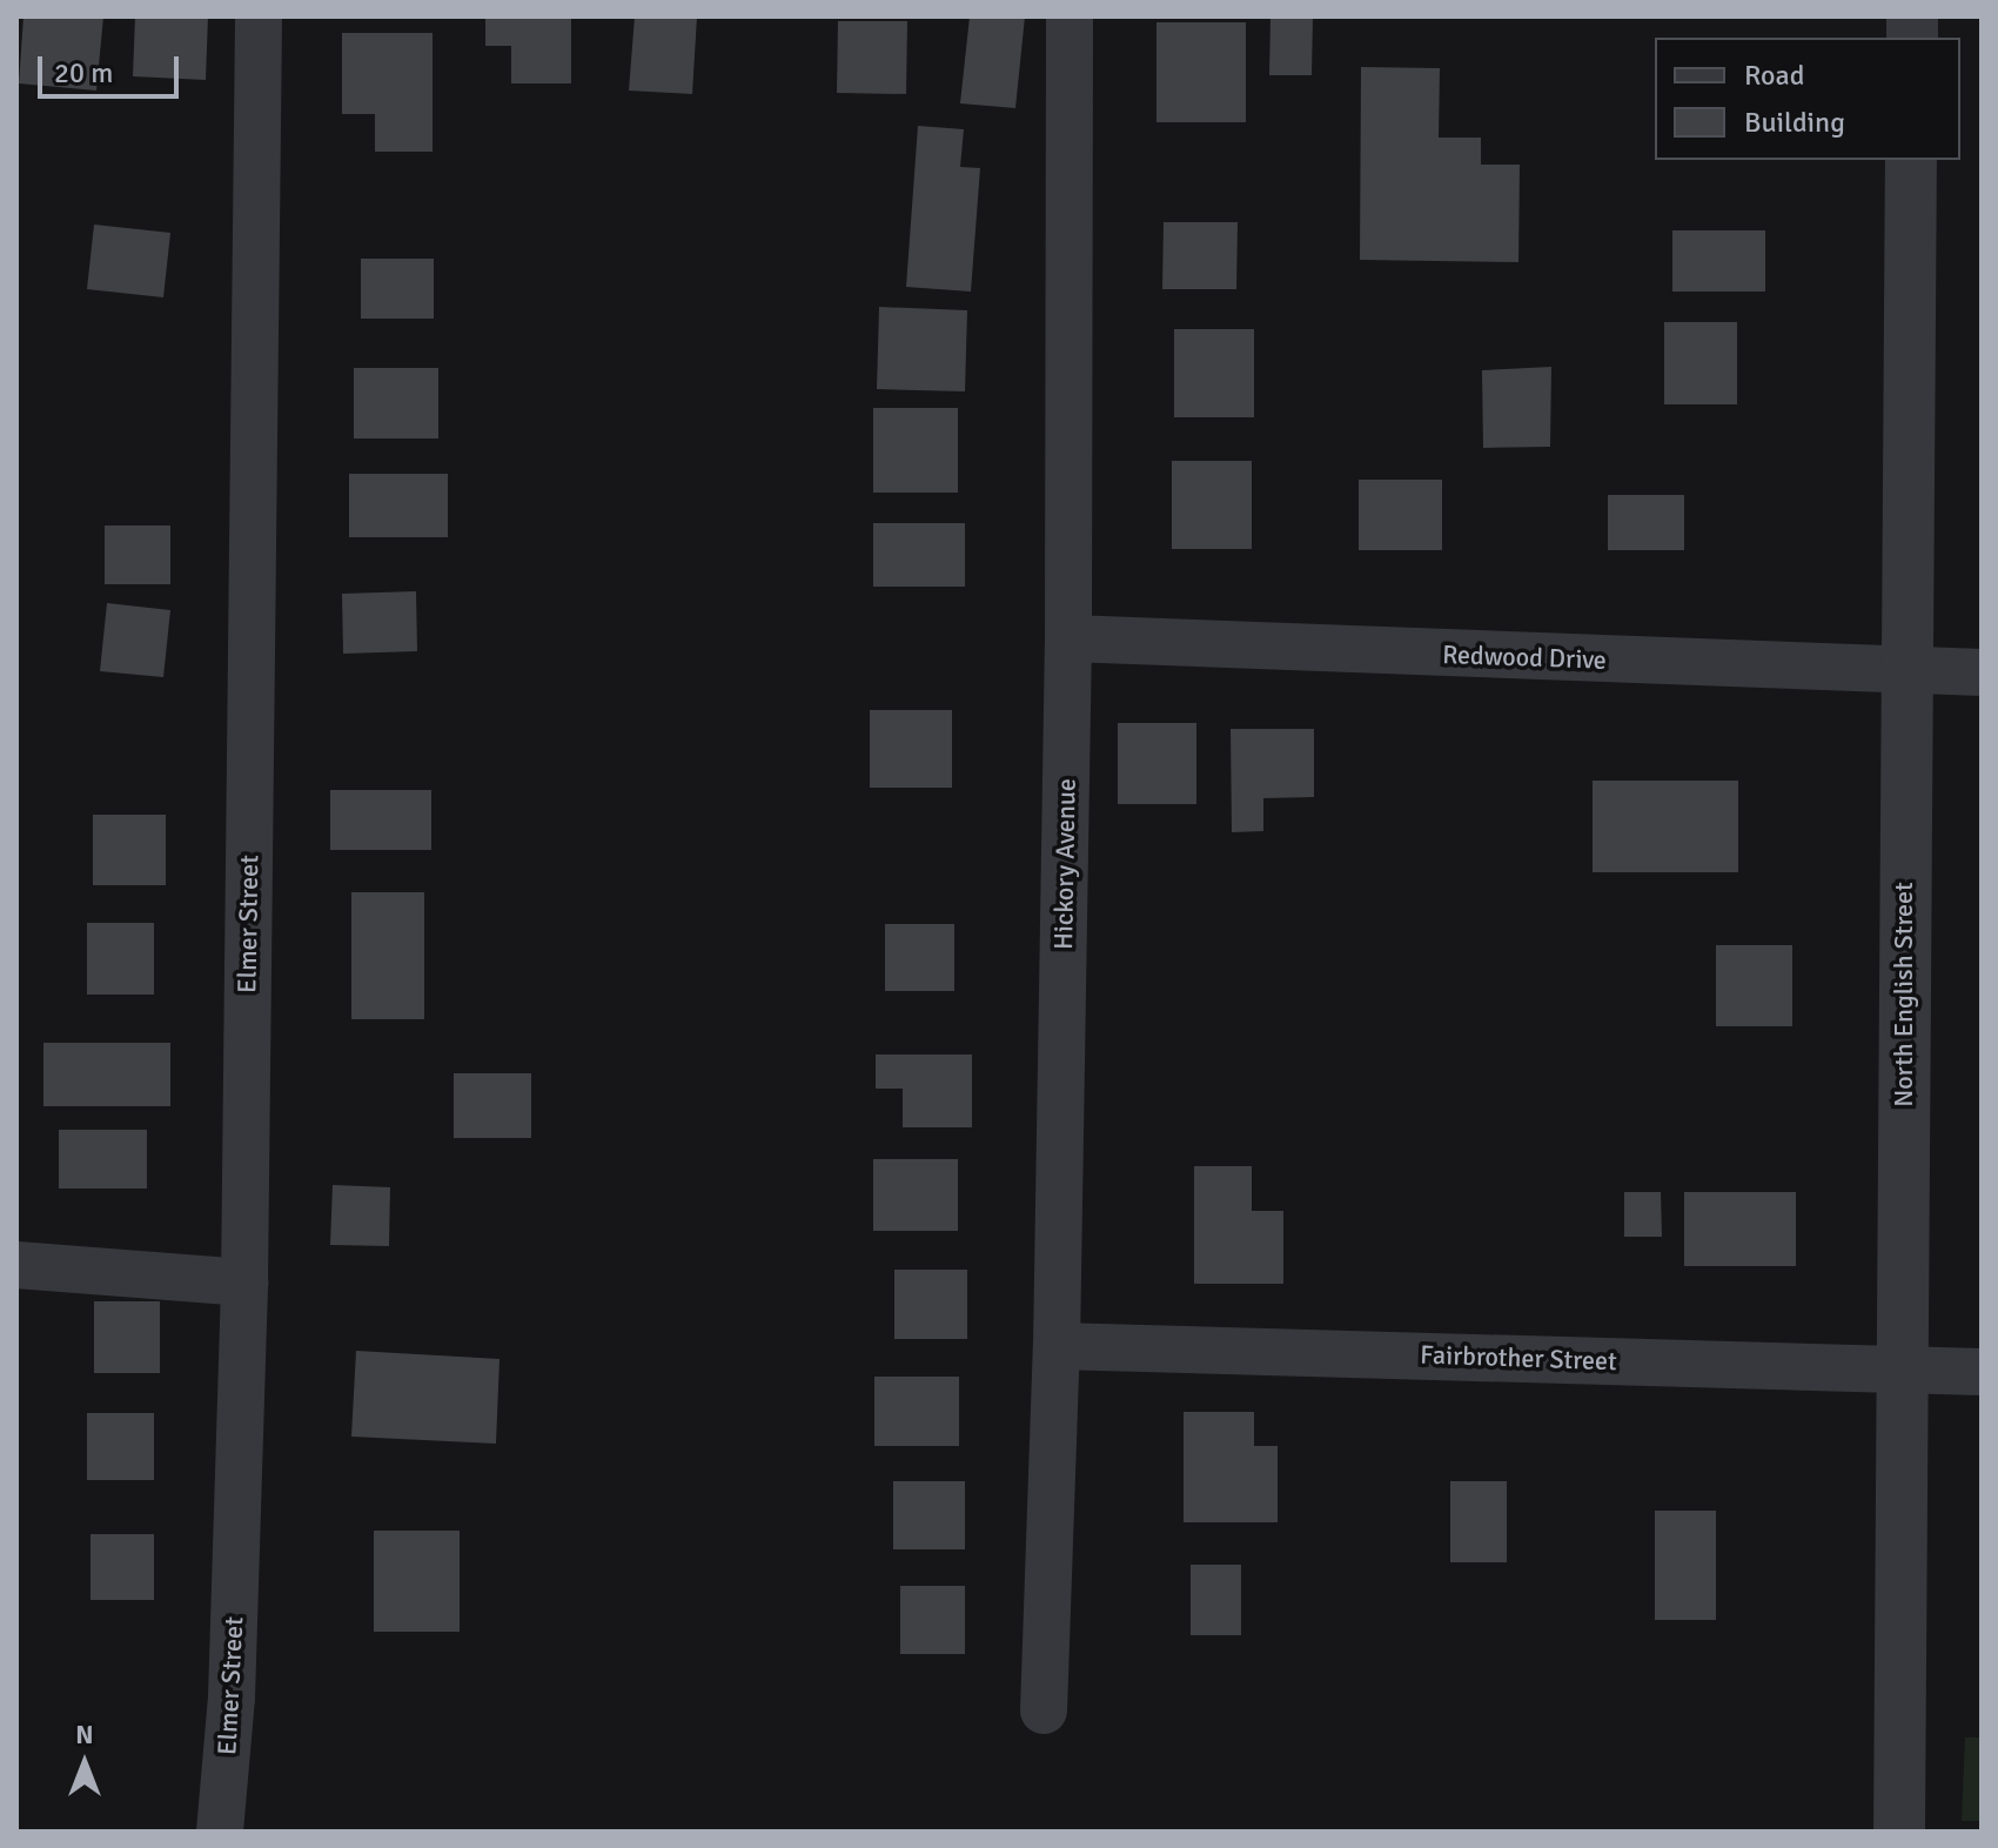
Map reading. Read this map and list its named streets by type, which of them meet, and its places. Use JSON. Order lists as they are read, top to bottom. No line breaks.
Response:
{"streets":{"street":["Redwood Drive","Hickory Avenue","Elmer Street","North English Street","Fairbrother Street"]},"crossings":[["Redwood Drive","Hickory Avenue"],["Redwood Drive","North English Street"],["Hickory Avenue","Fairbrother Street"],["North English Street","Fairbrother Street"]],"legend":["Road","Building"],"scale_bar":"20 m","north":"top"}
